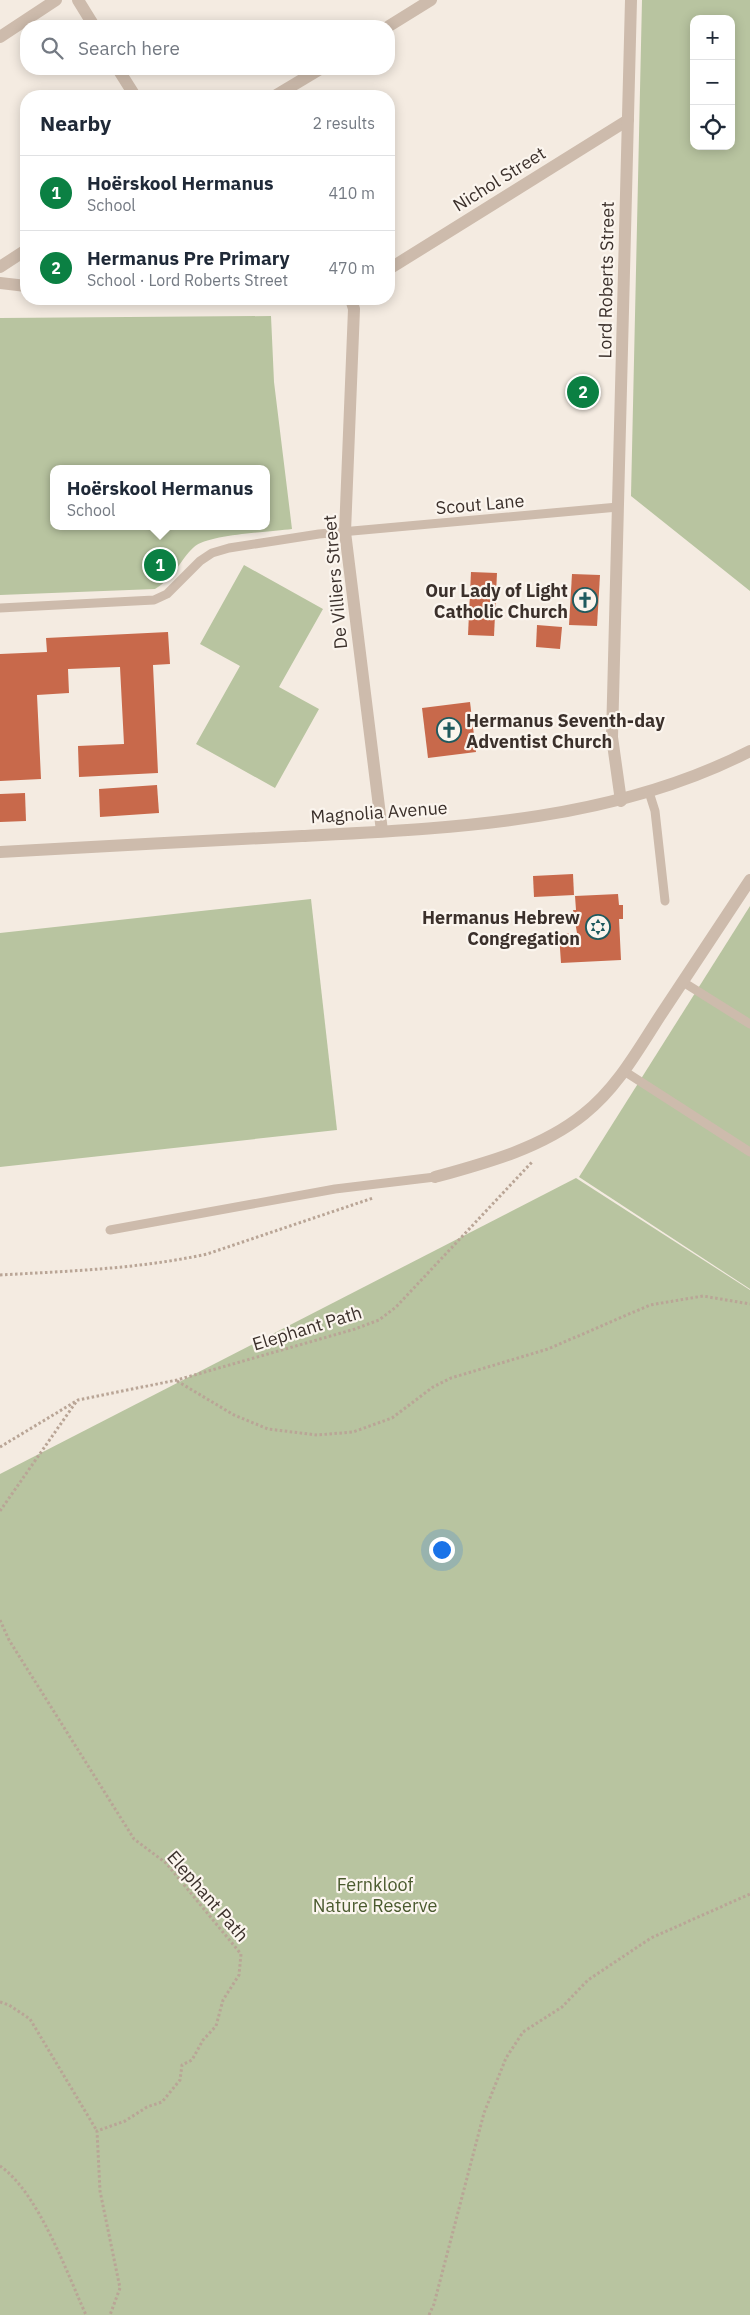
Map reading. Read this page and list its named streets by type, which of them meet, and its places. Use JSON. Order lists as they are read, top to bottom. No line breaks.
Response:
{"streets":{"street":["Nichol Street","Lord Roberts Street","De Villiers Street","Magnolia Avenue"],"lane":["Scout Lane"],"path":["Elephant Path"]},"crossings":[["Nichol Street","Lord Roberts Street"],["Lord Roberts Street","Scout Lane"],["Lord Roberts Street","Magnolia Avenue"],["Scout Lane","De Villiers Street"],["De Villiers Street","Magnolia Avenue"]],"parks":["Fernkloof Nature Reserve"],"places":{"church":["Our Lady of Light Catholic Church","Hermanus Seventh-day Adventist Church"],"synagogue":["Hermanus Hebrew Congregation"]},"page":{"map_buttons":["+","−"],"search":"Search here","heading":["Nearby","2 results"],"list":[{"mark":"1","name":"Hoërskool Hermanus","note":"School","value":"410 m"},{"mark":"2","name":"Hermanus Pre Primary","note":"School · Lord Roberts Street","value":"470 m"}],"pins":["2","1"],"popup":["Hoërskool Hermanus","School"]}}
